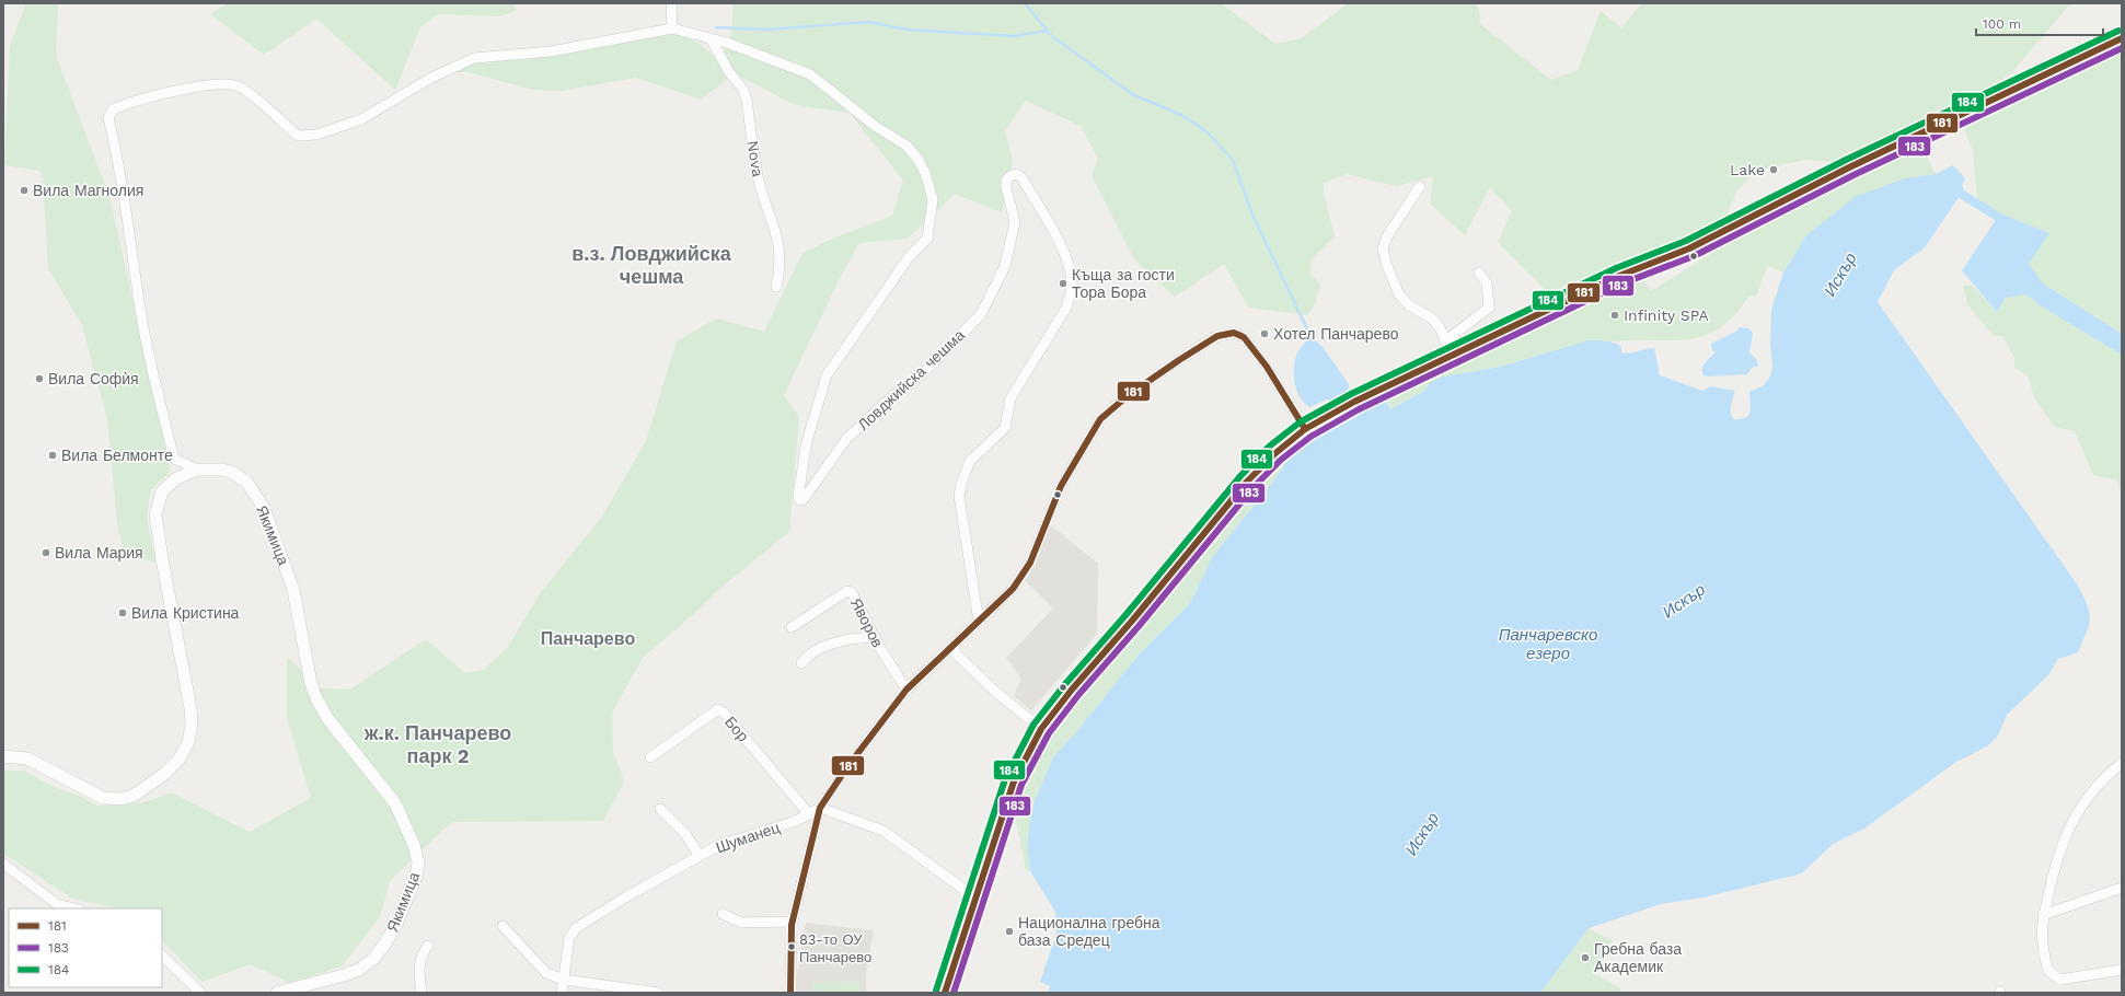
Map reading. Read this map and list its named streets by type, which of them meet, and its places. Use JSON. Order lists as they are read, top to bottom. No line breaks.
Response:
{"streets":{"street":["Nova","Ловджийска чешма","Якимица","Яворов","Бор","Шуманец"]},"crossings":[["Nova","Ловджийска чешма"],["Бор","Шуманец"]],"districts":["в.з. Ловджийска чешма","Панчарево","ж.к. Панчарево парк 2"],"water":["Искър","Панчаревско езеро"],"places":["Lake","Вила Магнолия","Къща за гости Тора Бора","Infinity SPA","Хотел Панчарево","Вила Софѝя","Вила Белмонте","Вила Мария","Вила Кристина","Национална гребна база Средец","83-то ОУ Панчарево","Гребна база Академик"],"lines":["transit line 184","transit line 181","transit line 183"],"legend":["181","183","184"],"scale_bar":"100 m"}
